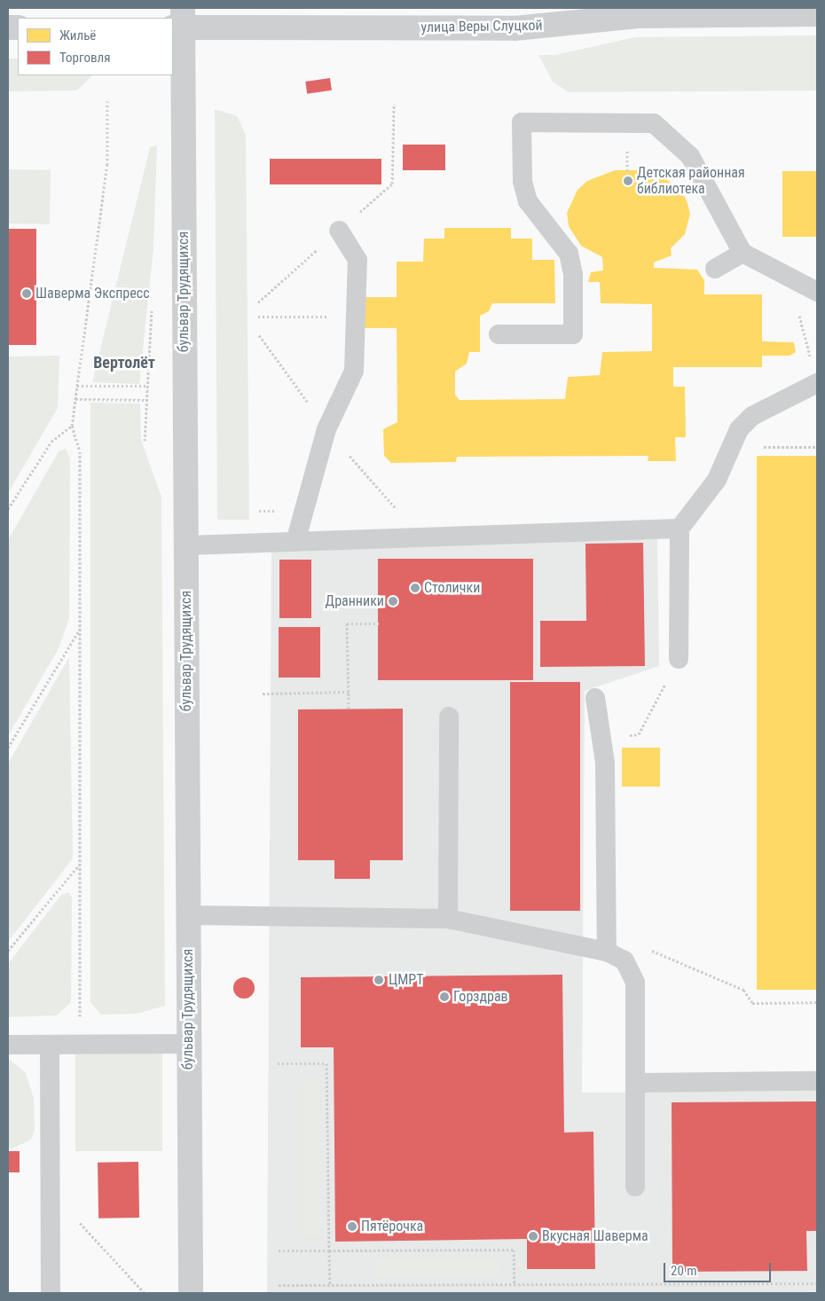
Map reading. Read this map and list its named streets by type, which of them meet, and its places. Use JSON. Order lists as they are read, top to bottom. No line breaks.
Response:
{"streets":{"street":["улица Веры Слуцкой","бульвар Трудящихся"]},"crossings":[["улица Веры Слуцкой","бульвар Трудящихся"]],"districts":["Вертолёт"],"places":["Детская районная библиотека","Шаверма Экспресс","Столички","Дранники","ЦМРТ","Горздрав","Пятёрочка","Вкусная Шаверма"],"legend":["Жильё","Торговля"],"scale_bar":"20 m"}
